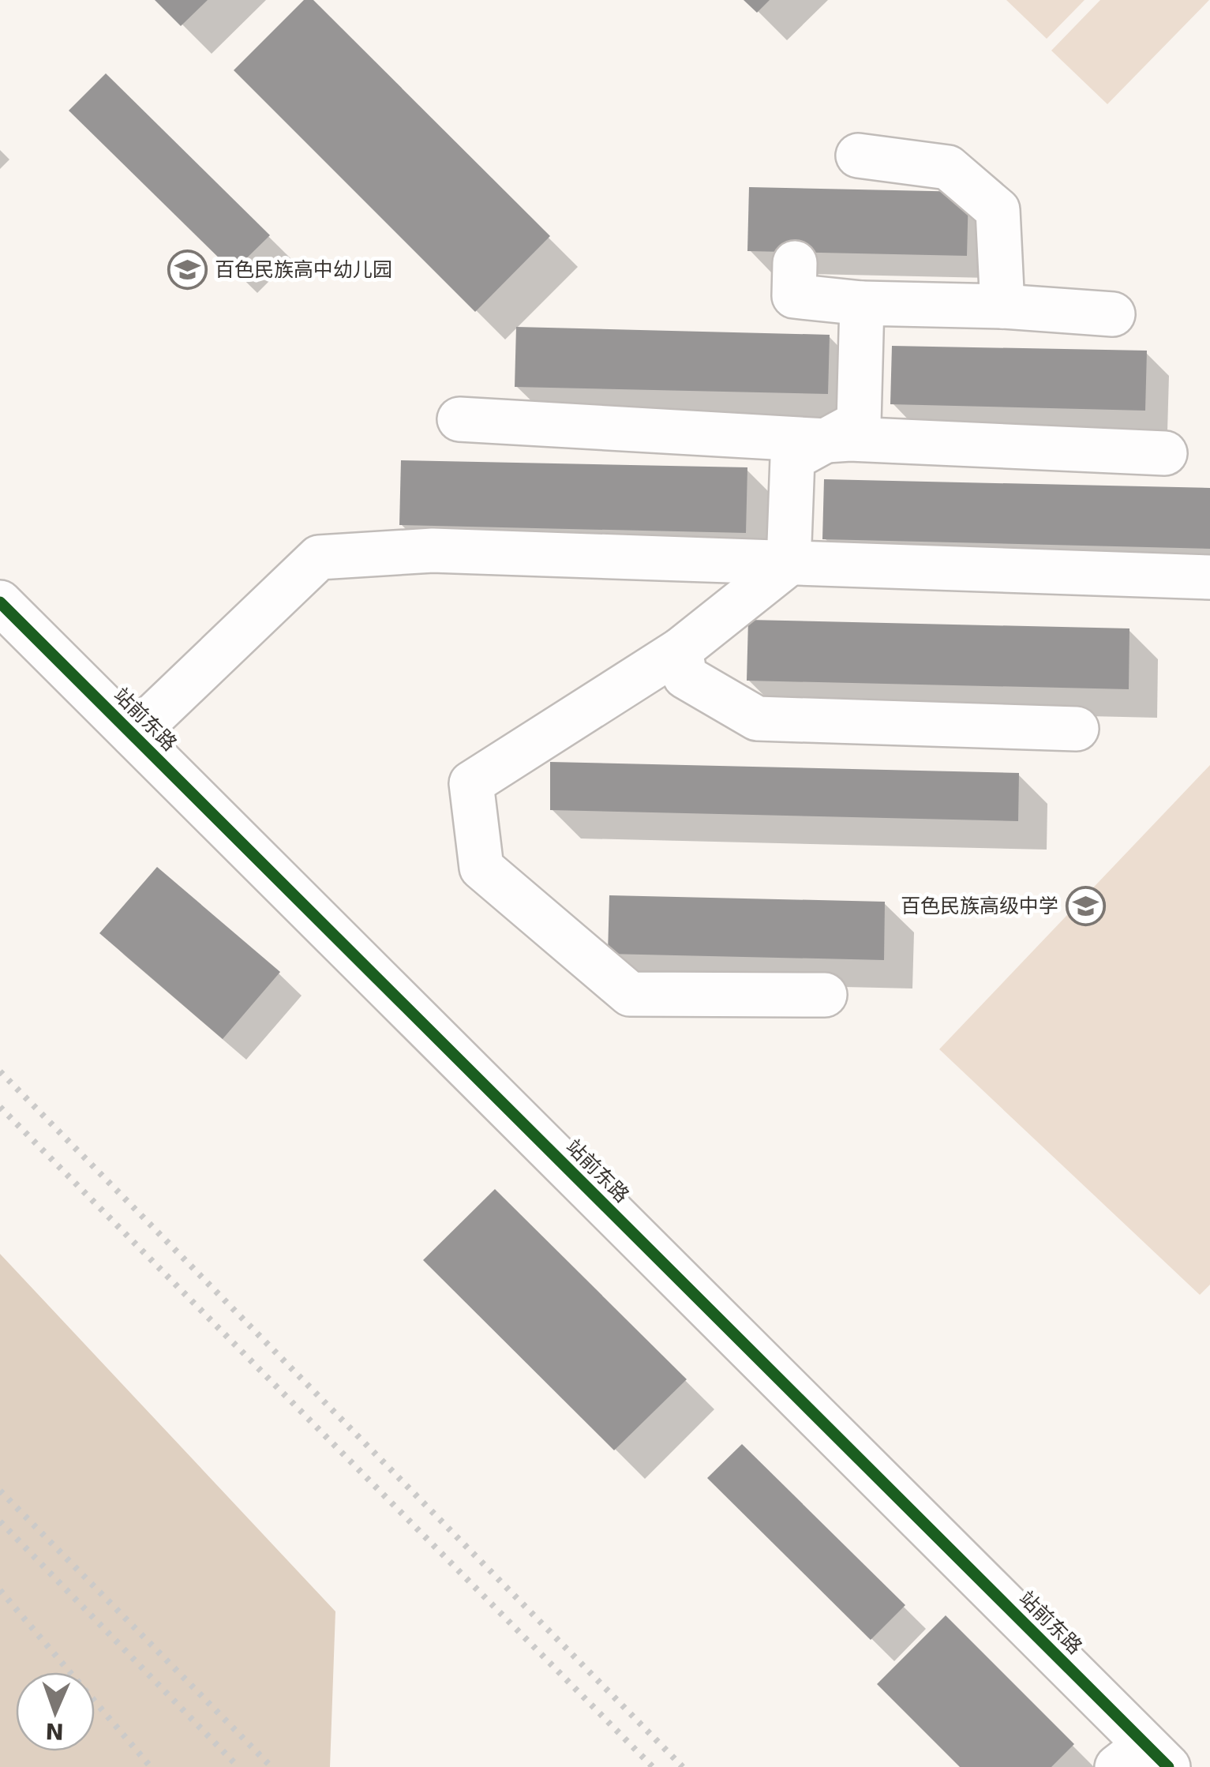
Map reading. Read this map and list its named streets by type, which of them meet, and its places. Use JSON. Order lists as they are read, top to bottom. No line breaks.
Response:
{"streets":{"street":["站前东路"]},"places":{"school or university":["百色民族高中幼儿园","百色民族高级中学"]},"north":"bottom"}
